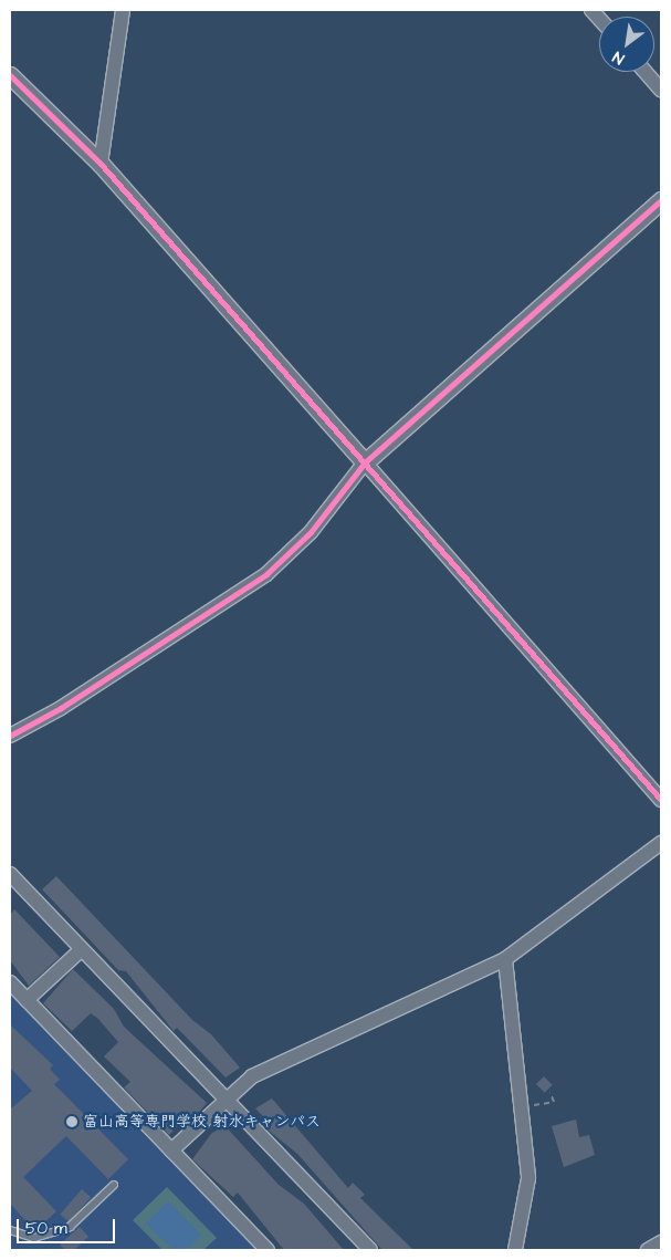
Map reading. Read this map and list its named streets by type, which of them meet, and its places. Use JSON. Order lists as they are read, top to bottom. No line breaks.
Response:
{"places":["富山高等専門学校 射水キャンパス"],"scale_bar":"50 m","north":"bottom left"}
